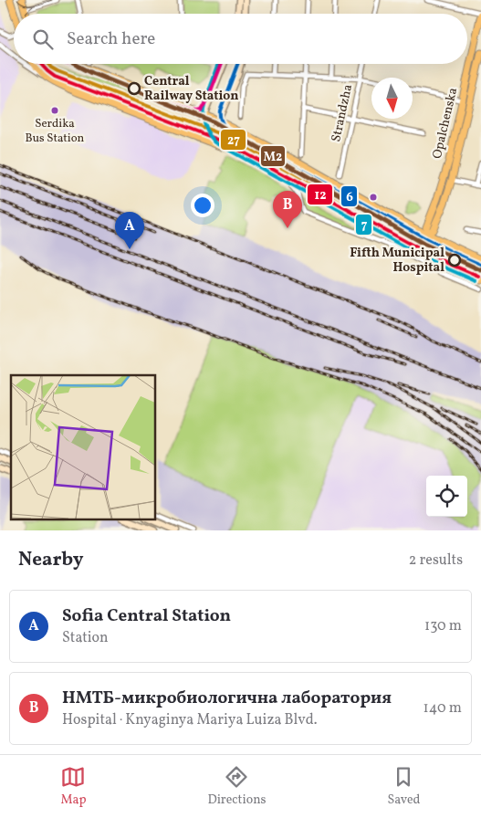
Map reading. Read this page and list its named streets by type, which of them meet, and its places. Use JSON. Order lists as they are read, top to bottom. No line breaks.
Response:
{"streets":{"main road":["Opalchenska"],"street":["Strandzha"]},"places":["Central Railway Station","Serdika Bus Station","Fifth Municipal Hospital"],"lines":["transit line M2","transit line 27","transit line 12","transit line 6","transit line 7"],"north":"bottom","page":{"search":"Search here","pins":["B","A"],"heading":["Nearby","2 results"],"list":[{"mark":"A","name":"Sofia Central Station","note":"Station","value":"130 m"},{"mark":"B","name":"НМТБ-микробиологична лаборатория","note":"Hospital · Knyaginya Mariya Luiza Blvd.","value":"140 m"}],"nav":["Map","Directions","Saved"]}}
